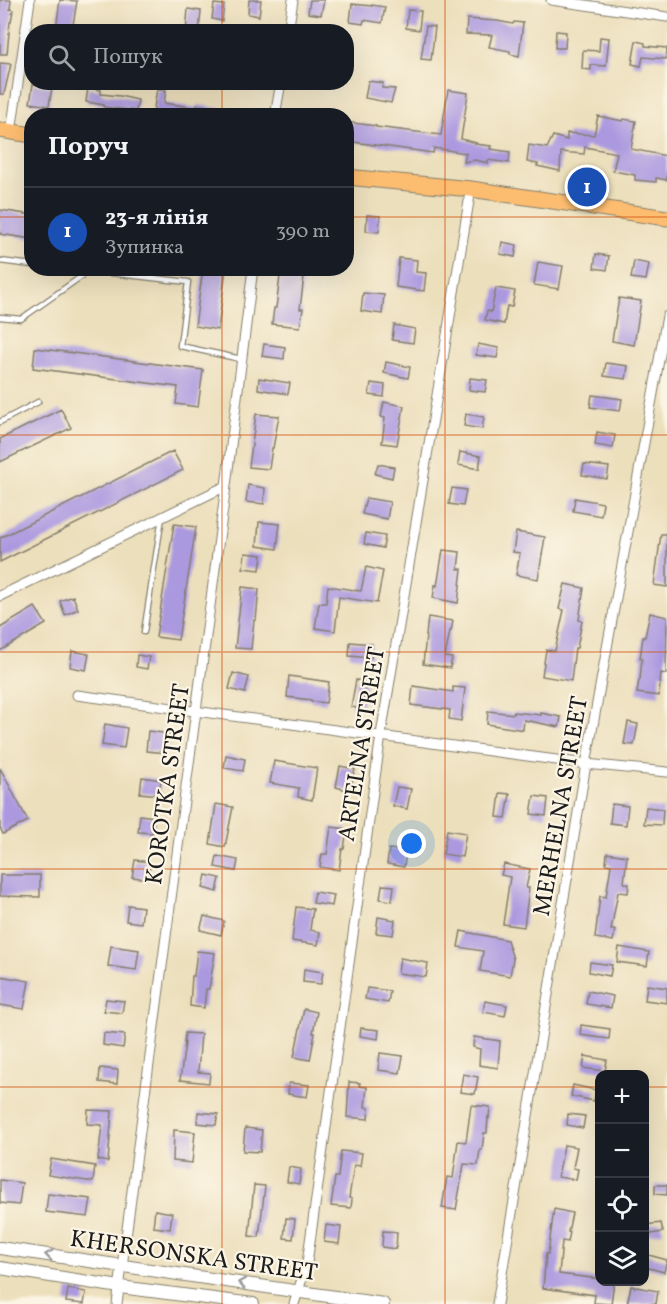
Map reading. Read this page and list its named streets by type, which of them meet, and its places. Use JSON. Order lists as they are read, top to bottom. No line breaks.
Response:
{"streets":{"street":["ARTELNA STREET","KOROTKA STREET","MERHELNA STREET","KHERSONSKA STREET"]},"crossings":[["ARTELNA STREET","KHERSONSKA STREET"],["KOROTKA STREET","KHERSONSKA STREET"]],"page":{"search":"Пошук","heading":"Поруч","pins":"1","list":[{"mark":"1","name":"23-я лінія","note":"Зупинка","value":"390 m"}],"map_buttons":["+","−"]}}
